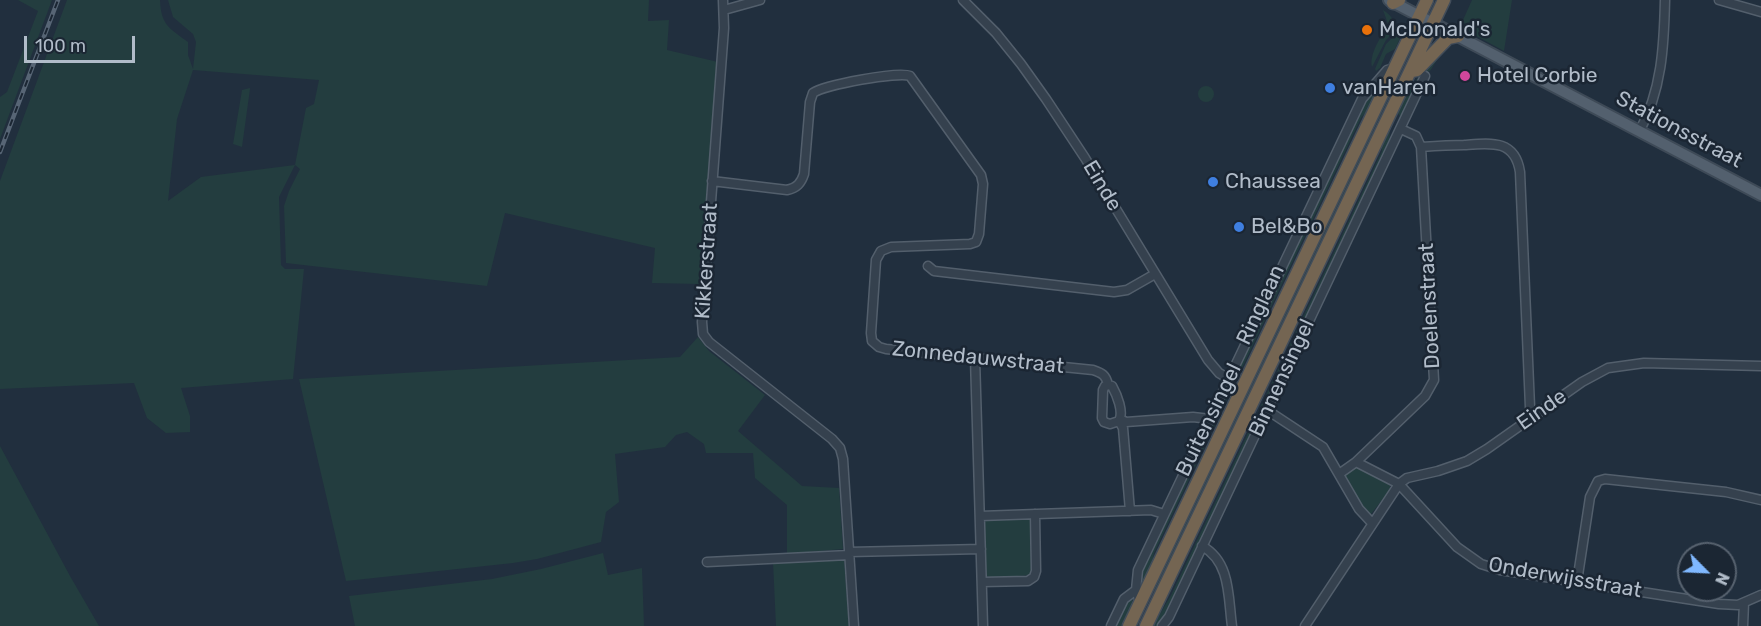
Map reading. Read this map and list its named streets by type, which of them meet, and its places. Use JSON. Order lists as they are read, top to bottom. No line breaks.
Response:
{"streets":{"highway":["Ringlaan"],"main road":["Stationsstraat"],"street":["Einde","Kikkerstraat","Doelenstraat","Zonnedauwstraat","Binnensingel","Buitensingel","Onderwijsstraat"]},"crossings":[["Stationsstraat","Ringlaan"],["Einde","Buitensingel"],["Einde","Onderwijsstraat"],["Kikkerstraat","Zonnedauwstraat"],["Ringlaan","Buitensingel"]],"places":["McDonald's","Hotel Corbie","vanHaren","Chaussea","Bel&Bo"],"scale_bar":"100 m","north":"bottom right"}
